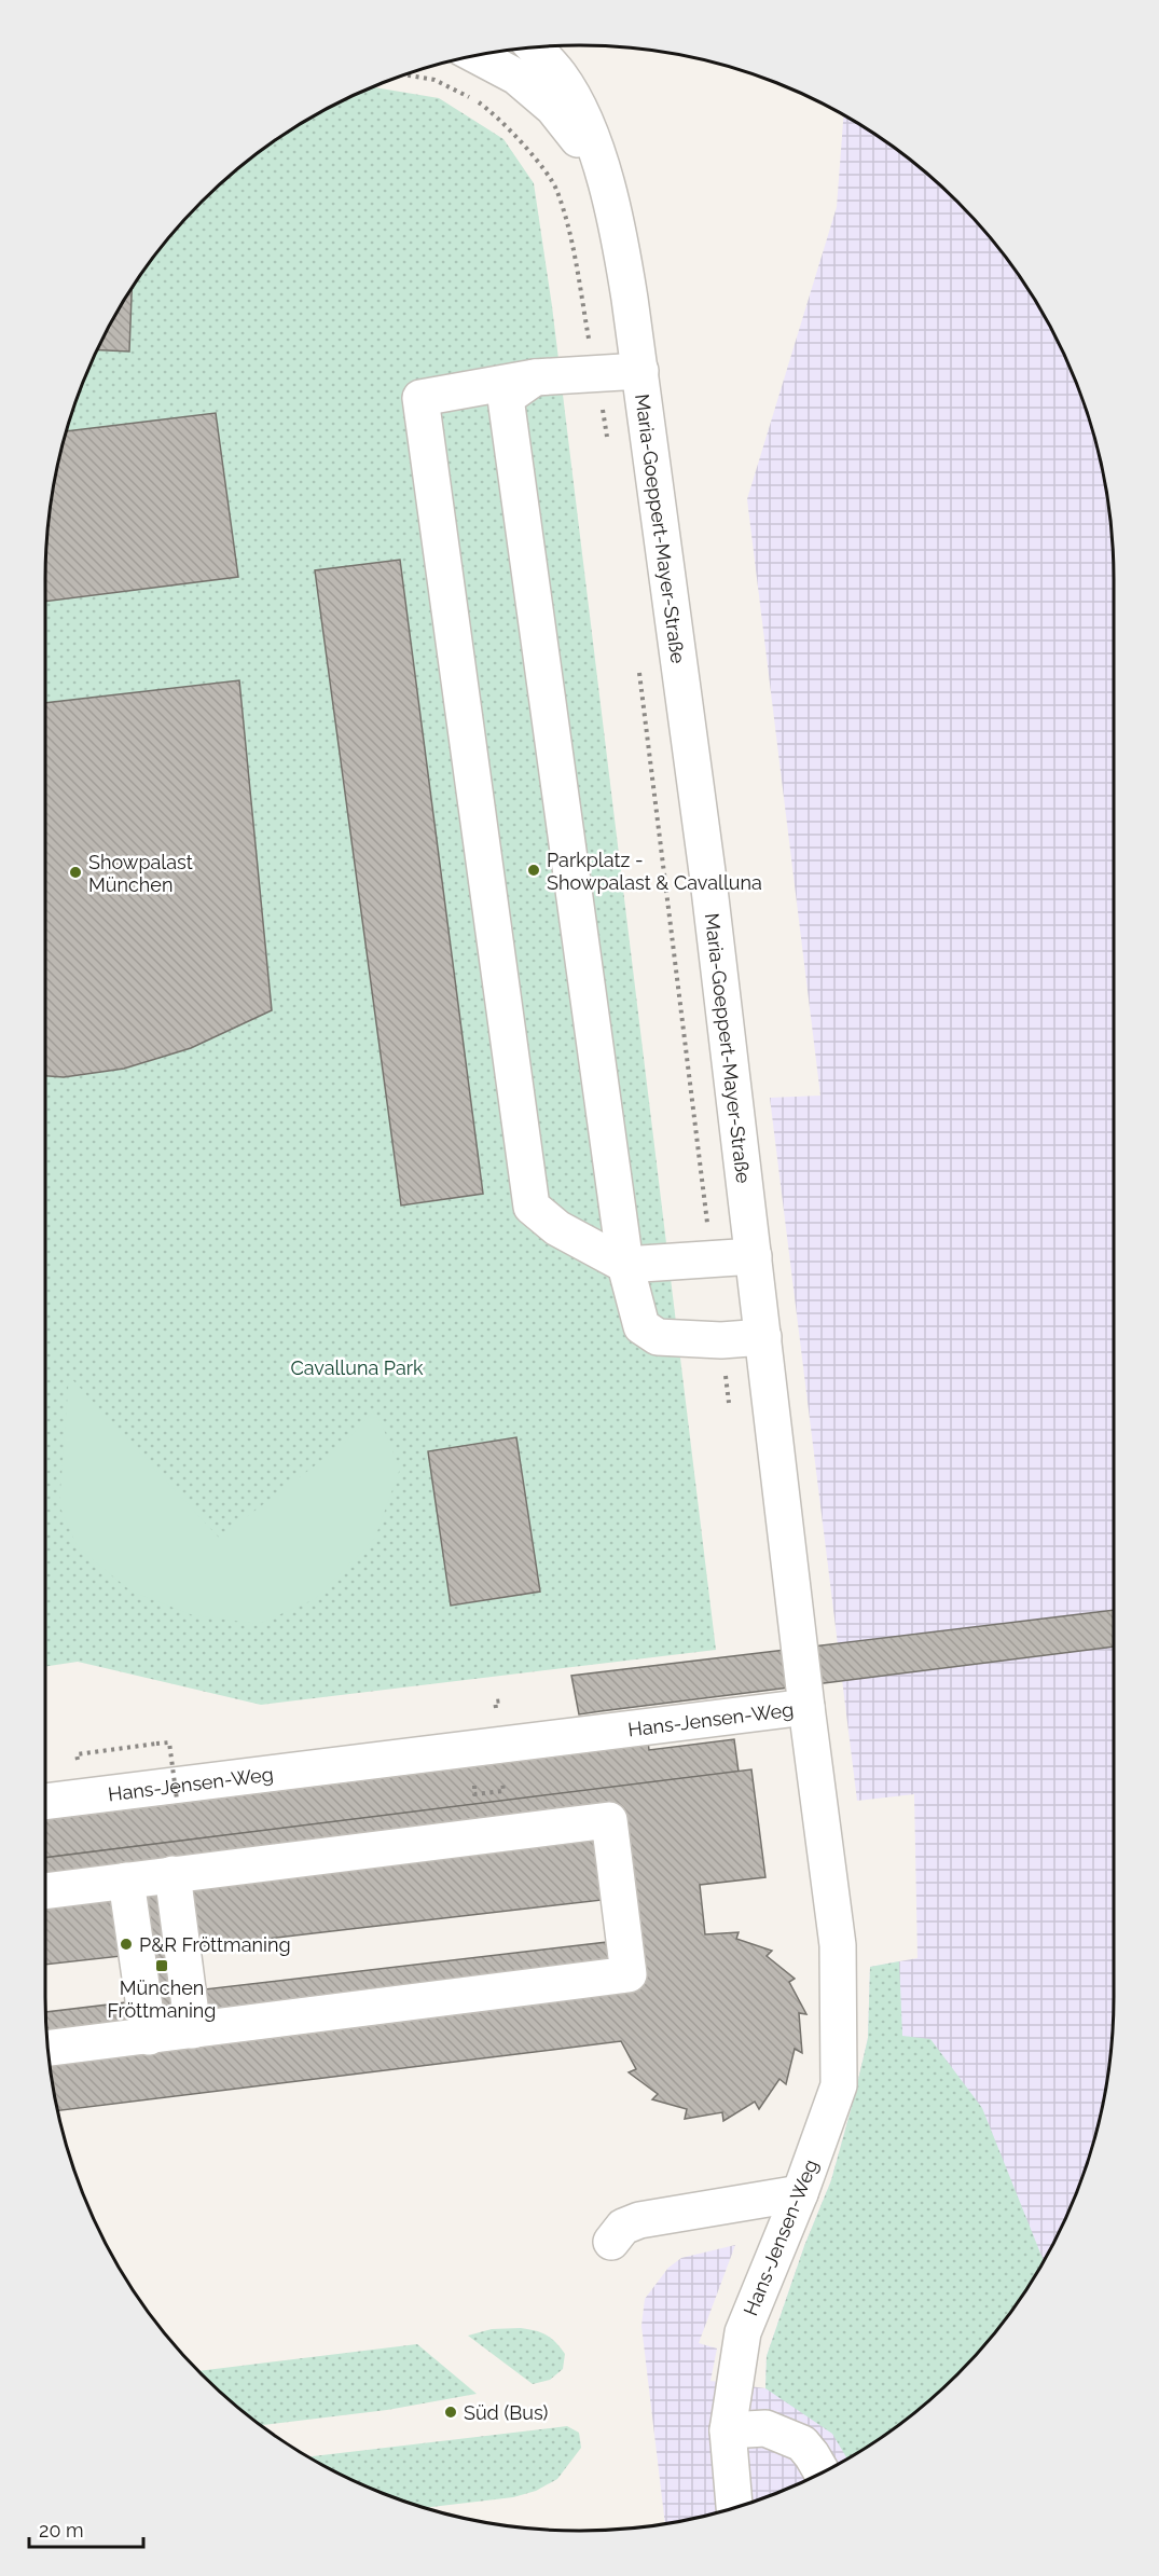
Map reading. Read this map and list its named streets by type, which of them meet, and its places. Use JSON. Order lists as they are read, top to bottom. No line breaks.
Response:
{"streets":{"street":["Maria-Goeppert-Mayer-Straße","Hans-Jensen-Weg"]},"crossings":[["Maria-Goeppert-Mayer-Straße","Hans-Jensen-Weg"]],"parks":["Cavalluna Park"],"places":{"other":["Parkplatz - Showpalast & Cavalluna","Showpalast München","P&R Fröttmaning","Süd (Bus)"],"transit":["München Fröttmaning"]},"scale_bar":"20 m"}
